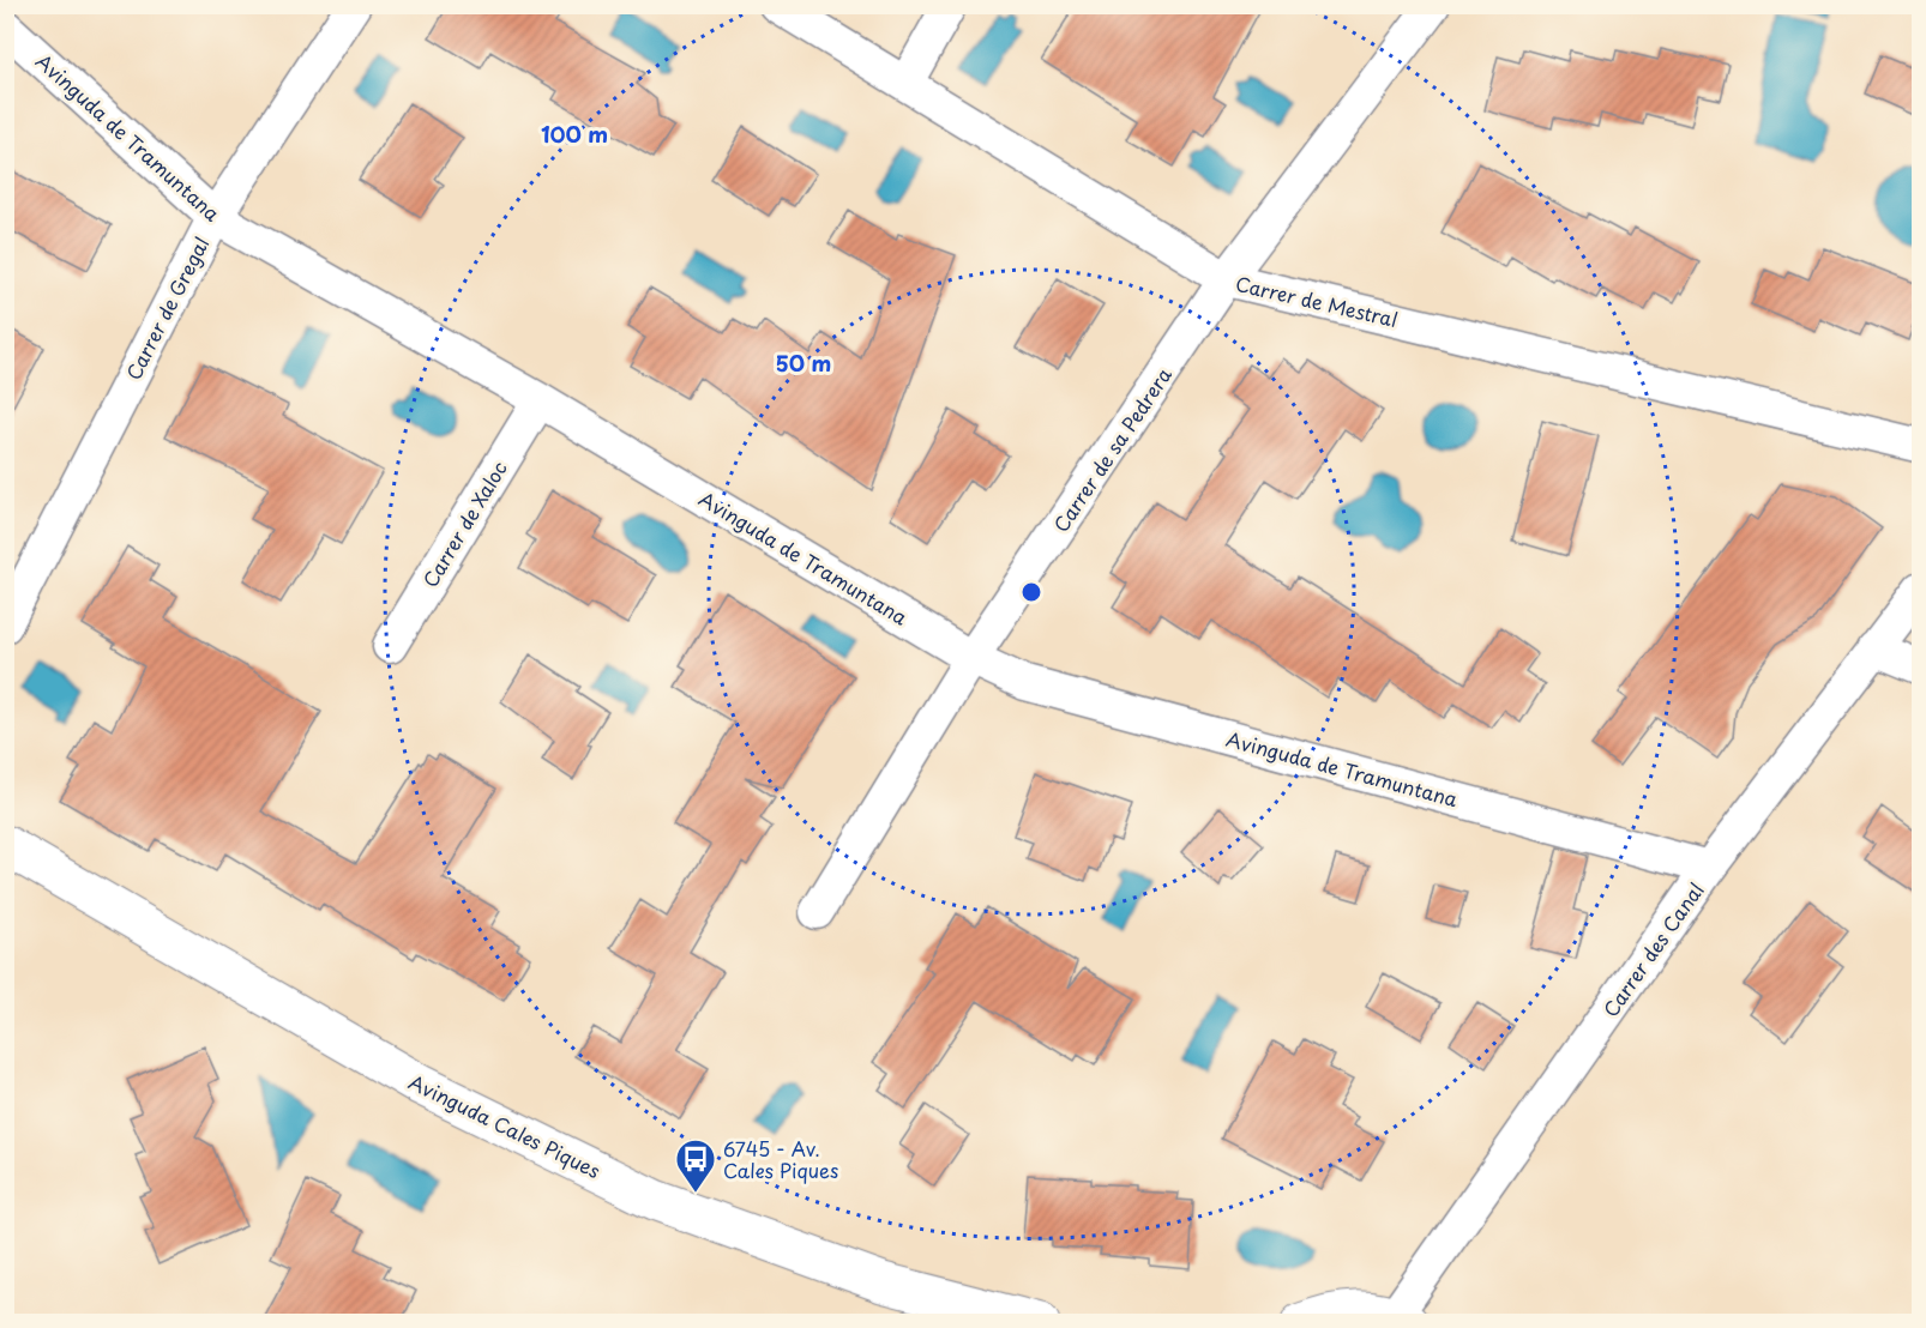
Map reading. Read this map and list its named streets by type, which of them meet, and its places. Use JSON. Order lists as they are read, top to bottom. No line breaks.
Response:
{"streets":{"street":["Avinguda de Tramuntana","Carrer de Mestral","Carrer de Gregal","Carrer de sa Pedrera","Carrer de Xaloc","Carrer des Canal","Avinguda Cales Piques"]},"crossings":[["Avinguda de Tramuntana","Carrer de Gregal"],["Avinguda de Tramuntana","Carrer de sa Pedrera"],["Avinguda de Tramuntana","Carrer de Xaloc"],["Avinguda de Tramuntana","Carrer des Canal"],["Carrer de Mestral","Carrer de sa Pedrera"]],"places":{"bus stop":["6745 - Av. Cales Piques"]},"rings":["100 m","50 m"]}
